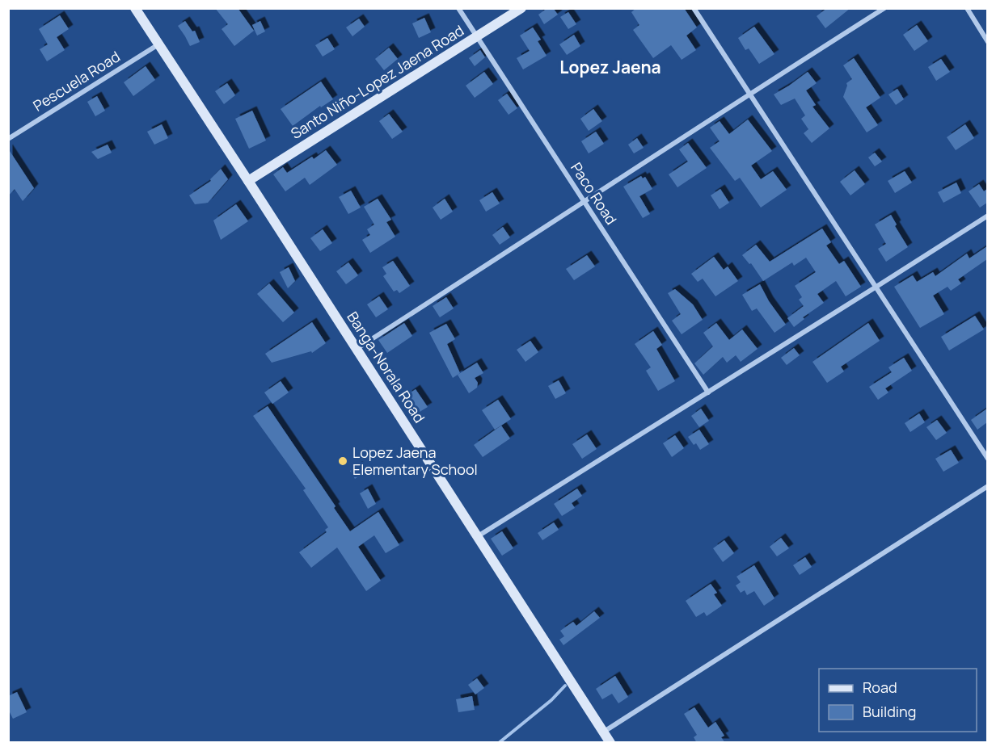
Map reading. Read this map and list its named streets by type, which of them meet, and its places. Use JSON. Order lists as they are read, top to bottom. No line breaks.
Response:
{"streets":{"main road":["Santo Niño-Lopez Jaena Road","Banga-Norala Road"],"street":["Pescuela Road","Paco Road"]},"crossings":[["Pescuela Road","Banga-Norala Road"],["Santo Niño-Lopez Jaena Road","Paco Road"],["Santo Niño-Lopez Jaena Road","Banga-Norala Road"]],"districts":["Lopez Jaena"],"places":["Lopez Jaena Elementary School"],"legend":["Road","Building"]}
